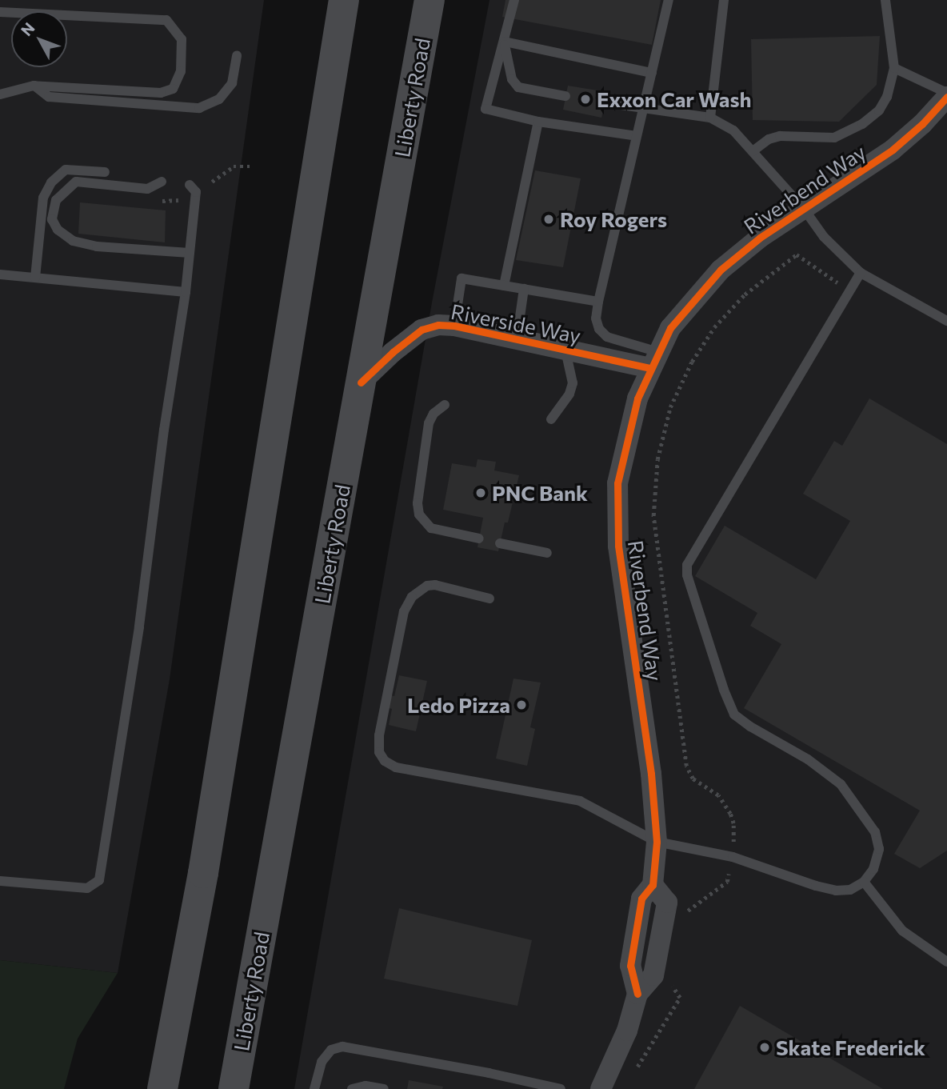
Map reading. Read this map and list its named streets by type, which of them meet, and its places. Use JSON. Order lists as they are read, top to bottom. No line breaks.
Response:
{"streets":{"main road":["Liberty Road"],"street":["Riverbend Way","Riverside Way"]},"crossings":[["Liberty Road","Riverside Way"],["Riverbend Way","Riverside Way"]],"places":["Exxon Car Wash","Roy Rogers","PNC Bank","Ledo Pizza","Skate Frederick"],"north":"top left"}
